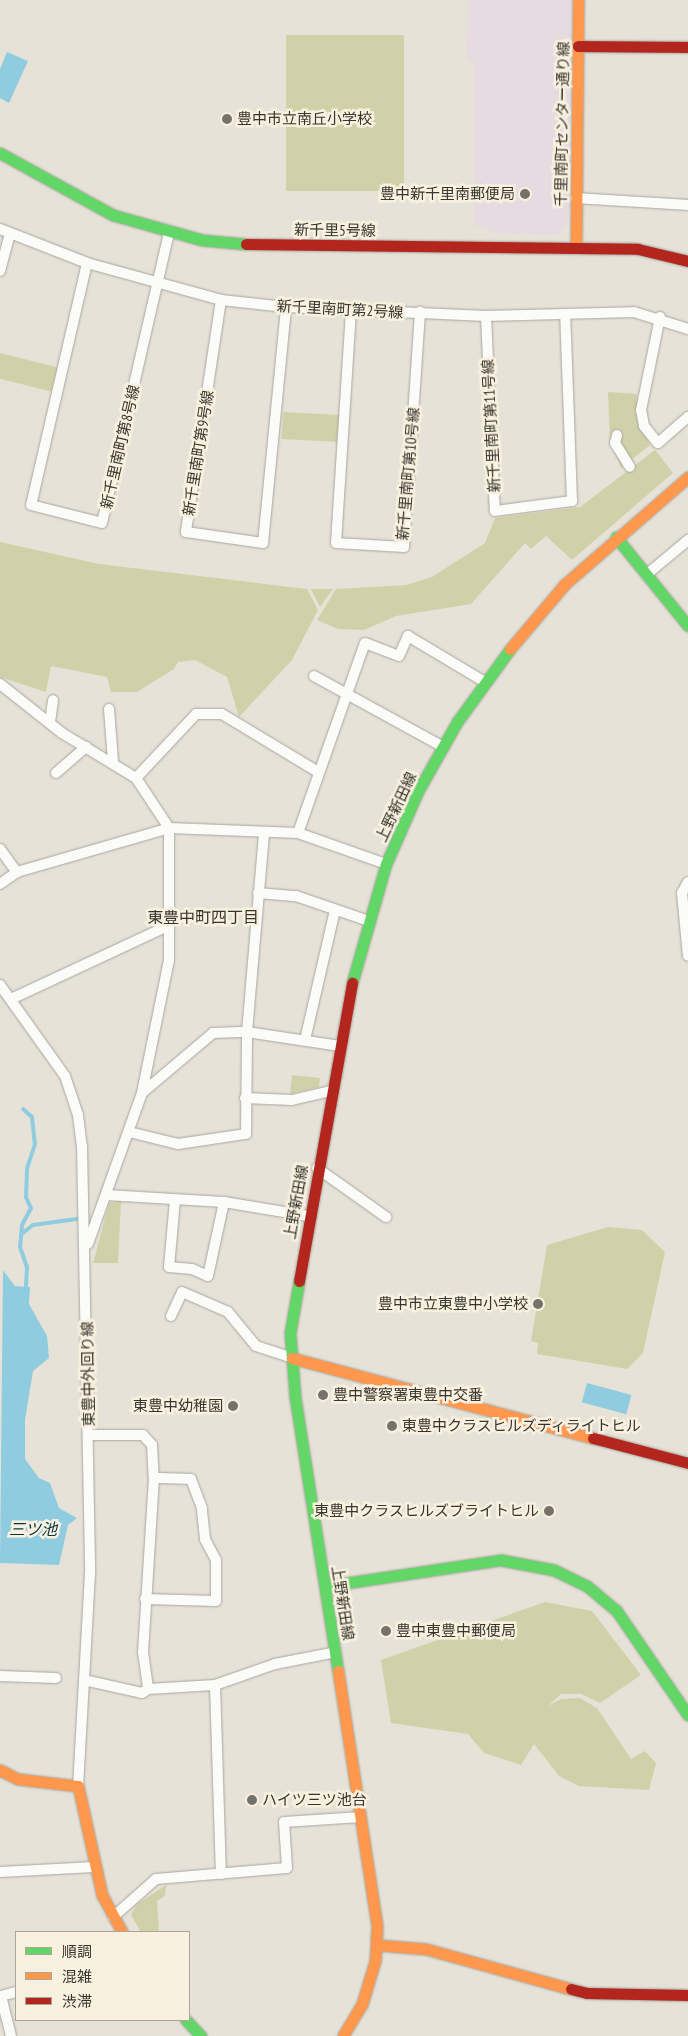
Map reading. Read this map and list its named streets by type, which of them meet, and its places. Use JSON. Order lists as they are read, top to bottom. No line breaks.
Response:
{"streets":{"street":["千里南町センター通り線","新千里5号線","新千里南町第2号線","新千里南町第11号線","新千里南町第8号線","新千里南町第9号線","新千里南町第10号線","上野新田線","東豊中外回り線"]},"crossings":[["千里南町センター通り線","新千里5号線"],["新千里5号線","新千里南町第8号線"],["新千里南町第2号線","新千里南町第11号線"],["新千里南町第2号線","新千里南町第8号線"],["新千里南町第2号線","新千里南町第9号線"],["新千里南町第2号線","新千里南町第10号線"]],"districts":["東豊中町四丁目"],"water":["三ツ池"],"places":["豊中市立南丘小学校","豊中新千里南郵便局","豊中市立東豊中小学校","豊中警察署東豊中交番","東豊中幼稚園","東豊中クラスヒルズディライトヒル","東豊中クラスヒルズブライトヒル","豊中東豊中郵便局","ハイツ三ツ池台"],"legend":["順調","混雑","渋滞"]}
